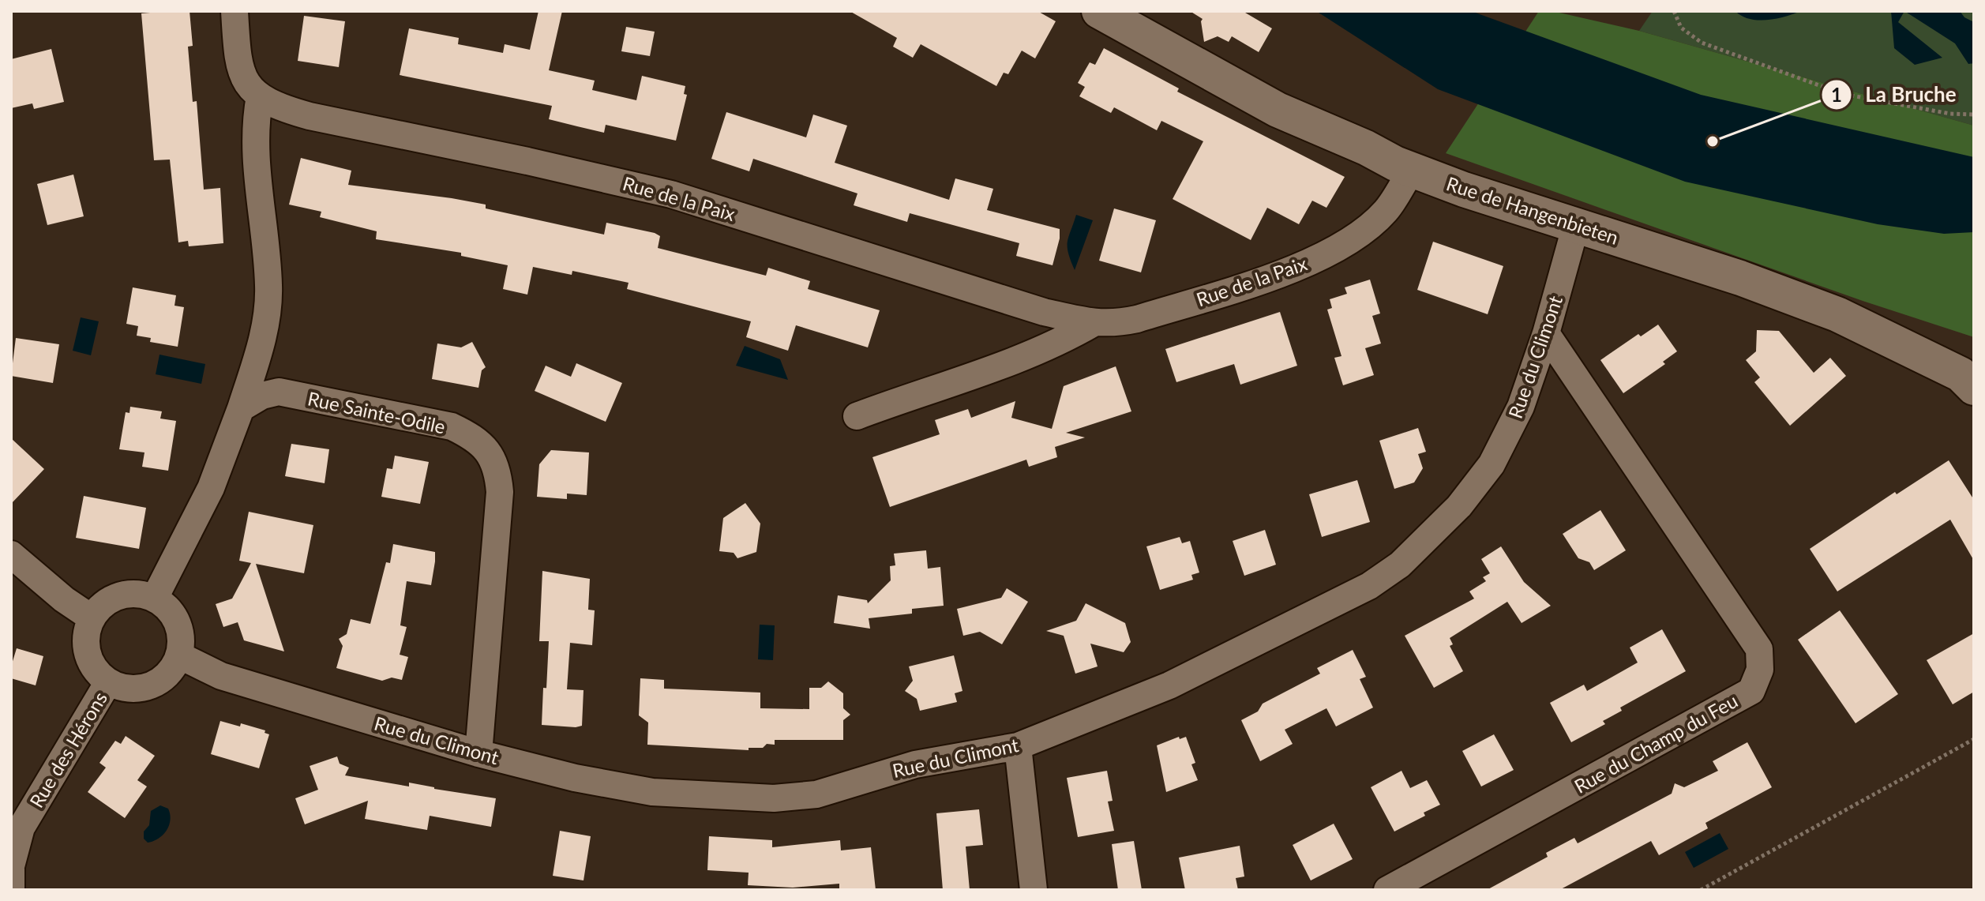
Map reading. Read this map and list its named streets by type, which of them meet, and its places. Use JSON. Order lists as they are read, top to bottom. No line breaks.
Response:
{"streets":{"street":["Rue de la Paix","Rue de Hangenbieten","Rue du Climont","Rue Sainte-Odile","Rue du Champ du Feu","Rue des Hérons"]},"crossings":[["Rue de la Paix","Rue de Hangenbieten"],["Rue de Hangenbieten","Rue du Climont"],["Rue du Climont","Rue Sainte-Odile"],["Rue du Climont","Rue du Champ du Feu"],["Rue du Climont","Rue des Hérons"]],"places":["La Bruche"]}
